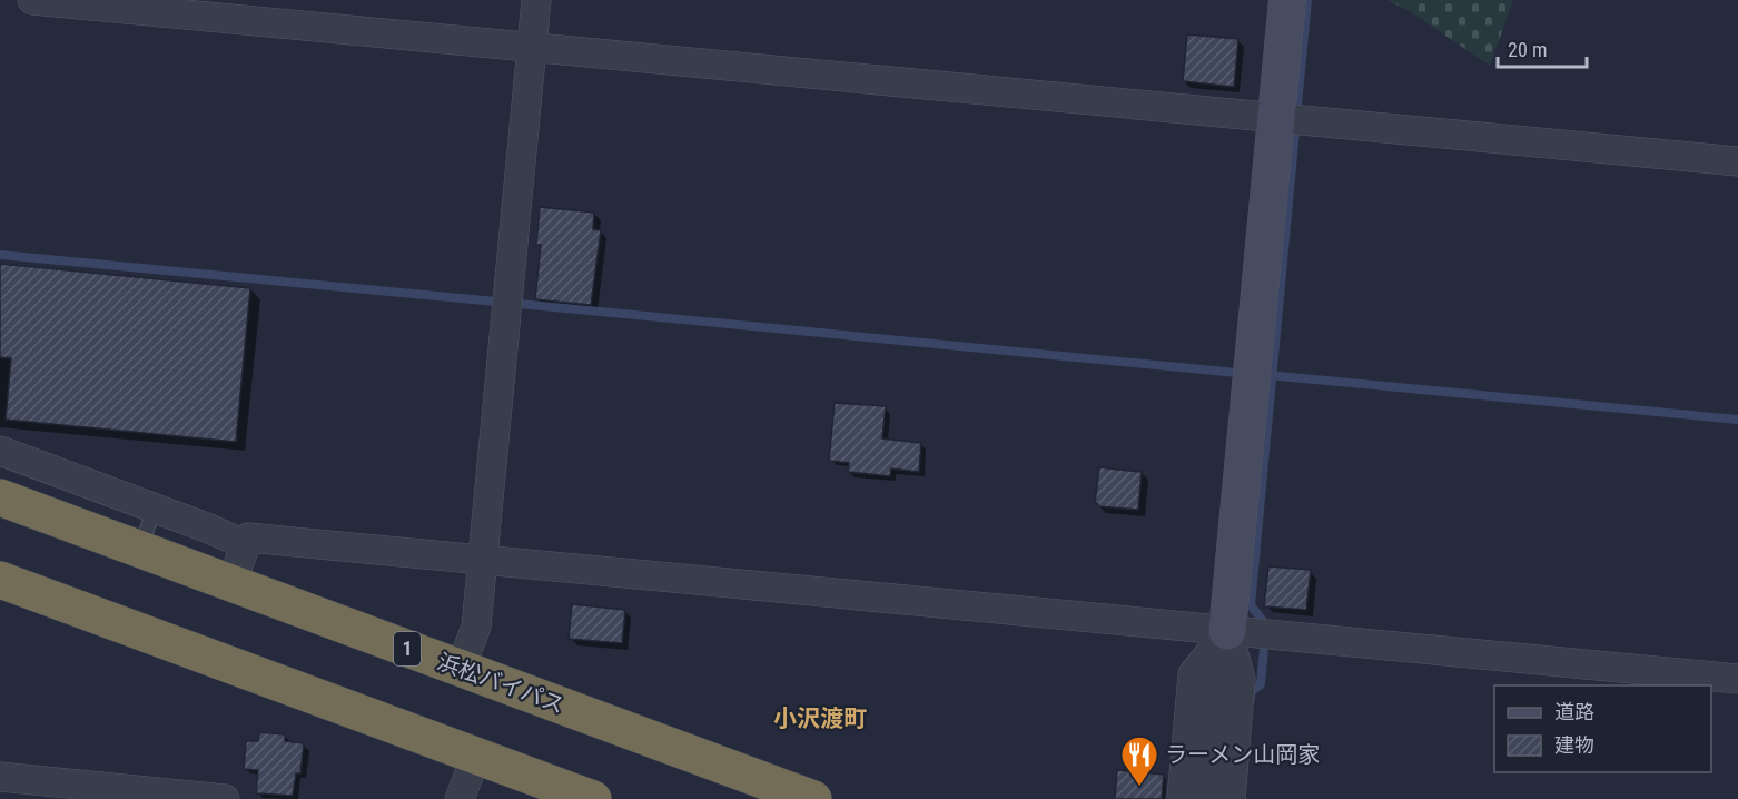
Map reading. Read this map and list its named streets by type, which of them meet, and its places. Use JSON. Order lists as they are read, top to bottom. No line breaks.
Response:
{"streets":{"highway":["1","浜松バイパス"]},"districts":["小沢渡町"],"places":{"restaurant":["ラーメン山岡家"]},"legend":["道路","建物"],"scale_bar":"20 m"}
